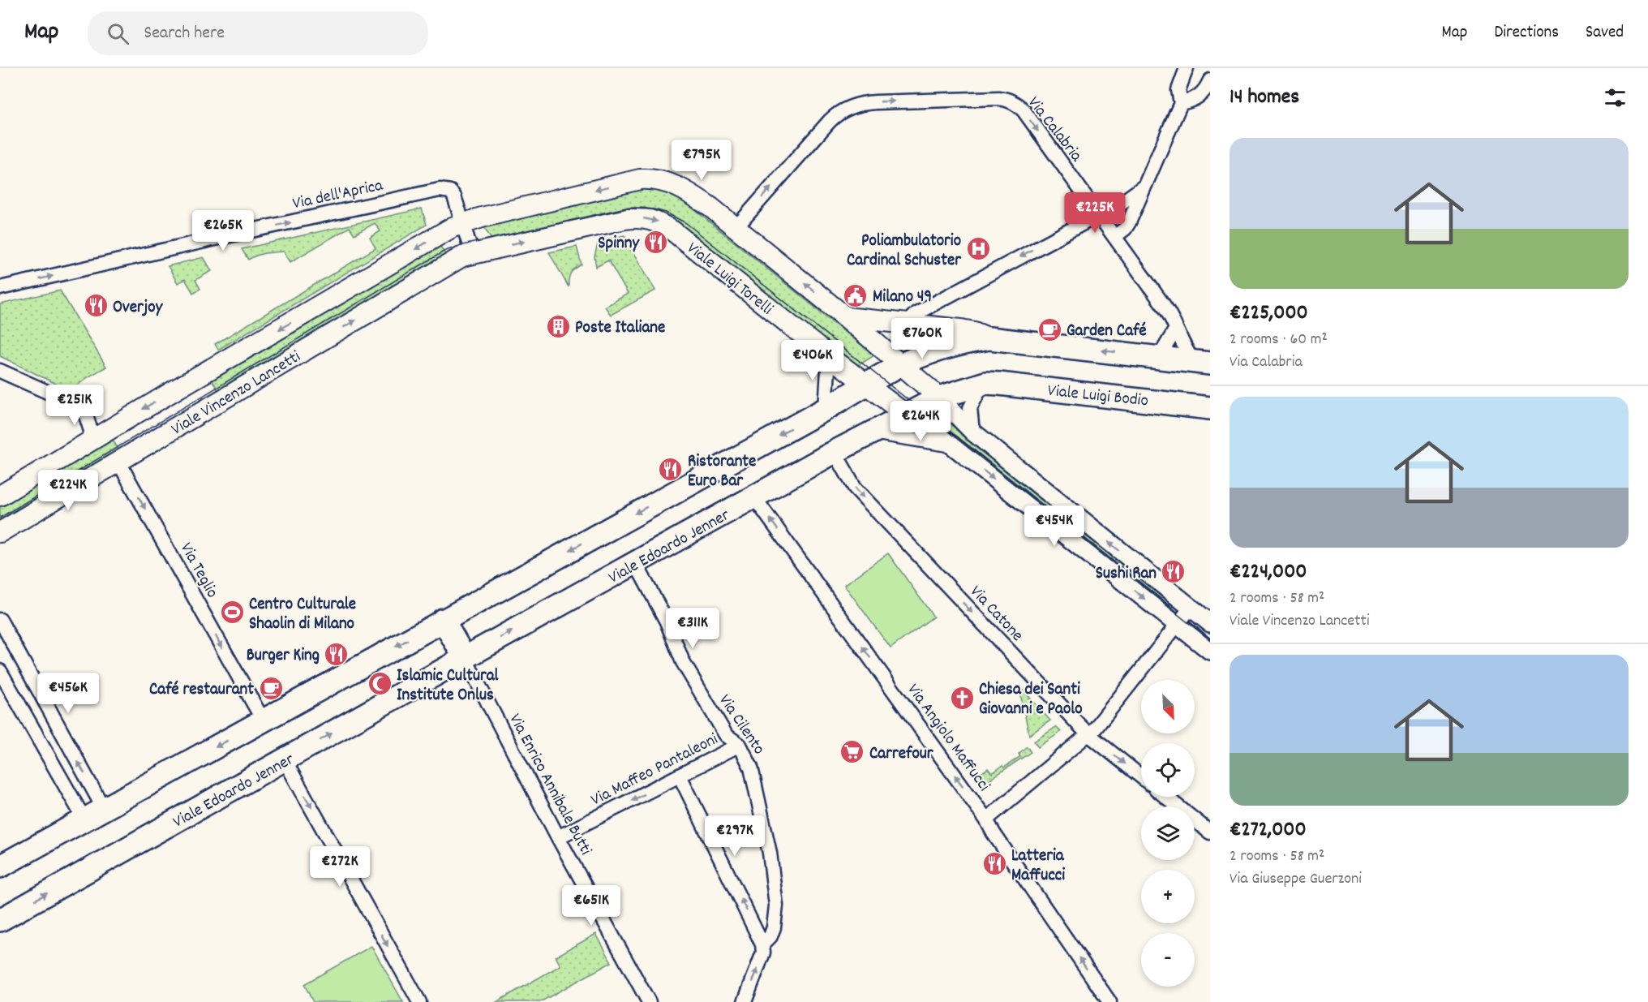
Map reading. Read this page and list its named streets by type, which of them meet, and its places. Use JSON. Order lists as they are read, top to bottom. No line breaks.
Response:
{"streets":{"main road":["Viale Luigi Torelli","Viale Vincenzo Lancetti","Viale Luigi Bodio","Viale Edoardo Jenner"],"street":["Via Calabria","Via dell'Aprica","Via Teglio","Via Catone","Via Cilento","Via Angiolo Maffucci","Via Maffeo Pantaleoni","Via Enrico Annibale Butti"]},"crossings":[["Via Calabria","Viale Vincenzo Lancetti"],["Via dell'Aprica","Viale Vincenzo Lancetti"],["Viale Luigi Torelli","Viale Vincenzo Lancetti"],["Viale Luigi Torelli","Viale Edoardo Jenner"],["Viale Vincenzo Lancetti","Via Teglio"],["Viale Luigi Bodio","Viale Edoardo Jenner"],["Viale Edoardo Jenner","Via Catone"],["Viale Edoardo Jenner","Via Cilento"],["Viale Edoardo Jenner","Via Angiolo Maffucci"],["Viale Edoardo Jenner","Via Enrico Annibale Butti"],["Via Cilento","Via Maffeo Pantaleoni"],["Via Maffeo Pantaleoni","Via Enrico Annibale Butti"]],"one_way":["Via dell'Aprica","Via Teglio","Via Angiolo Maffucci","Via Maffeo Pantaleoni"],"places":{"restaurant":["Spinny","Overjoy","Ristorante Euro Bar","Sushi Ran","Burger King","Latteria Maffucci"],"hospital":["Poliambulatorio Cardinal Schuster"],"public building":["Milano 49"],"building":["Poste Italiane"],"cafe":["Garden Café","Café restaurant"],"sports":["Centro Culturale Shaolin di Milano"],"mosque":["Islamic Cultural Institute Onlus"],"church":["Chiesa dei Santi Giovanni e Paolo"],"supermarket":["Carrefour"]},"north":"bottom right","page":{"header":"Map","search":"Search here","nav":["Map","Directions","Saved"],"heading":"14 homes","list":[{"name":"€225,000","note":"2 rooms · 60 m² · Via Calabria"},{"name":"€224,000","note":"2 rooms · 58 m² · Viale Vincenzo Lancetti"},{"name":"€272,000","note":"2 rooms · 58 m² · Via Giuseppe Guerzoni"}],"price":["€795K","€225K","€265K","€760K","€406K","€251K","€264K","€224K","€454K","€311K","€456K","€297K","€272K","€651K"],"map_buttons":["+","−"]}}
